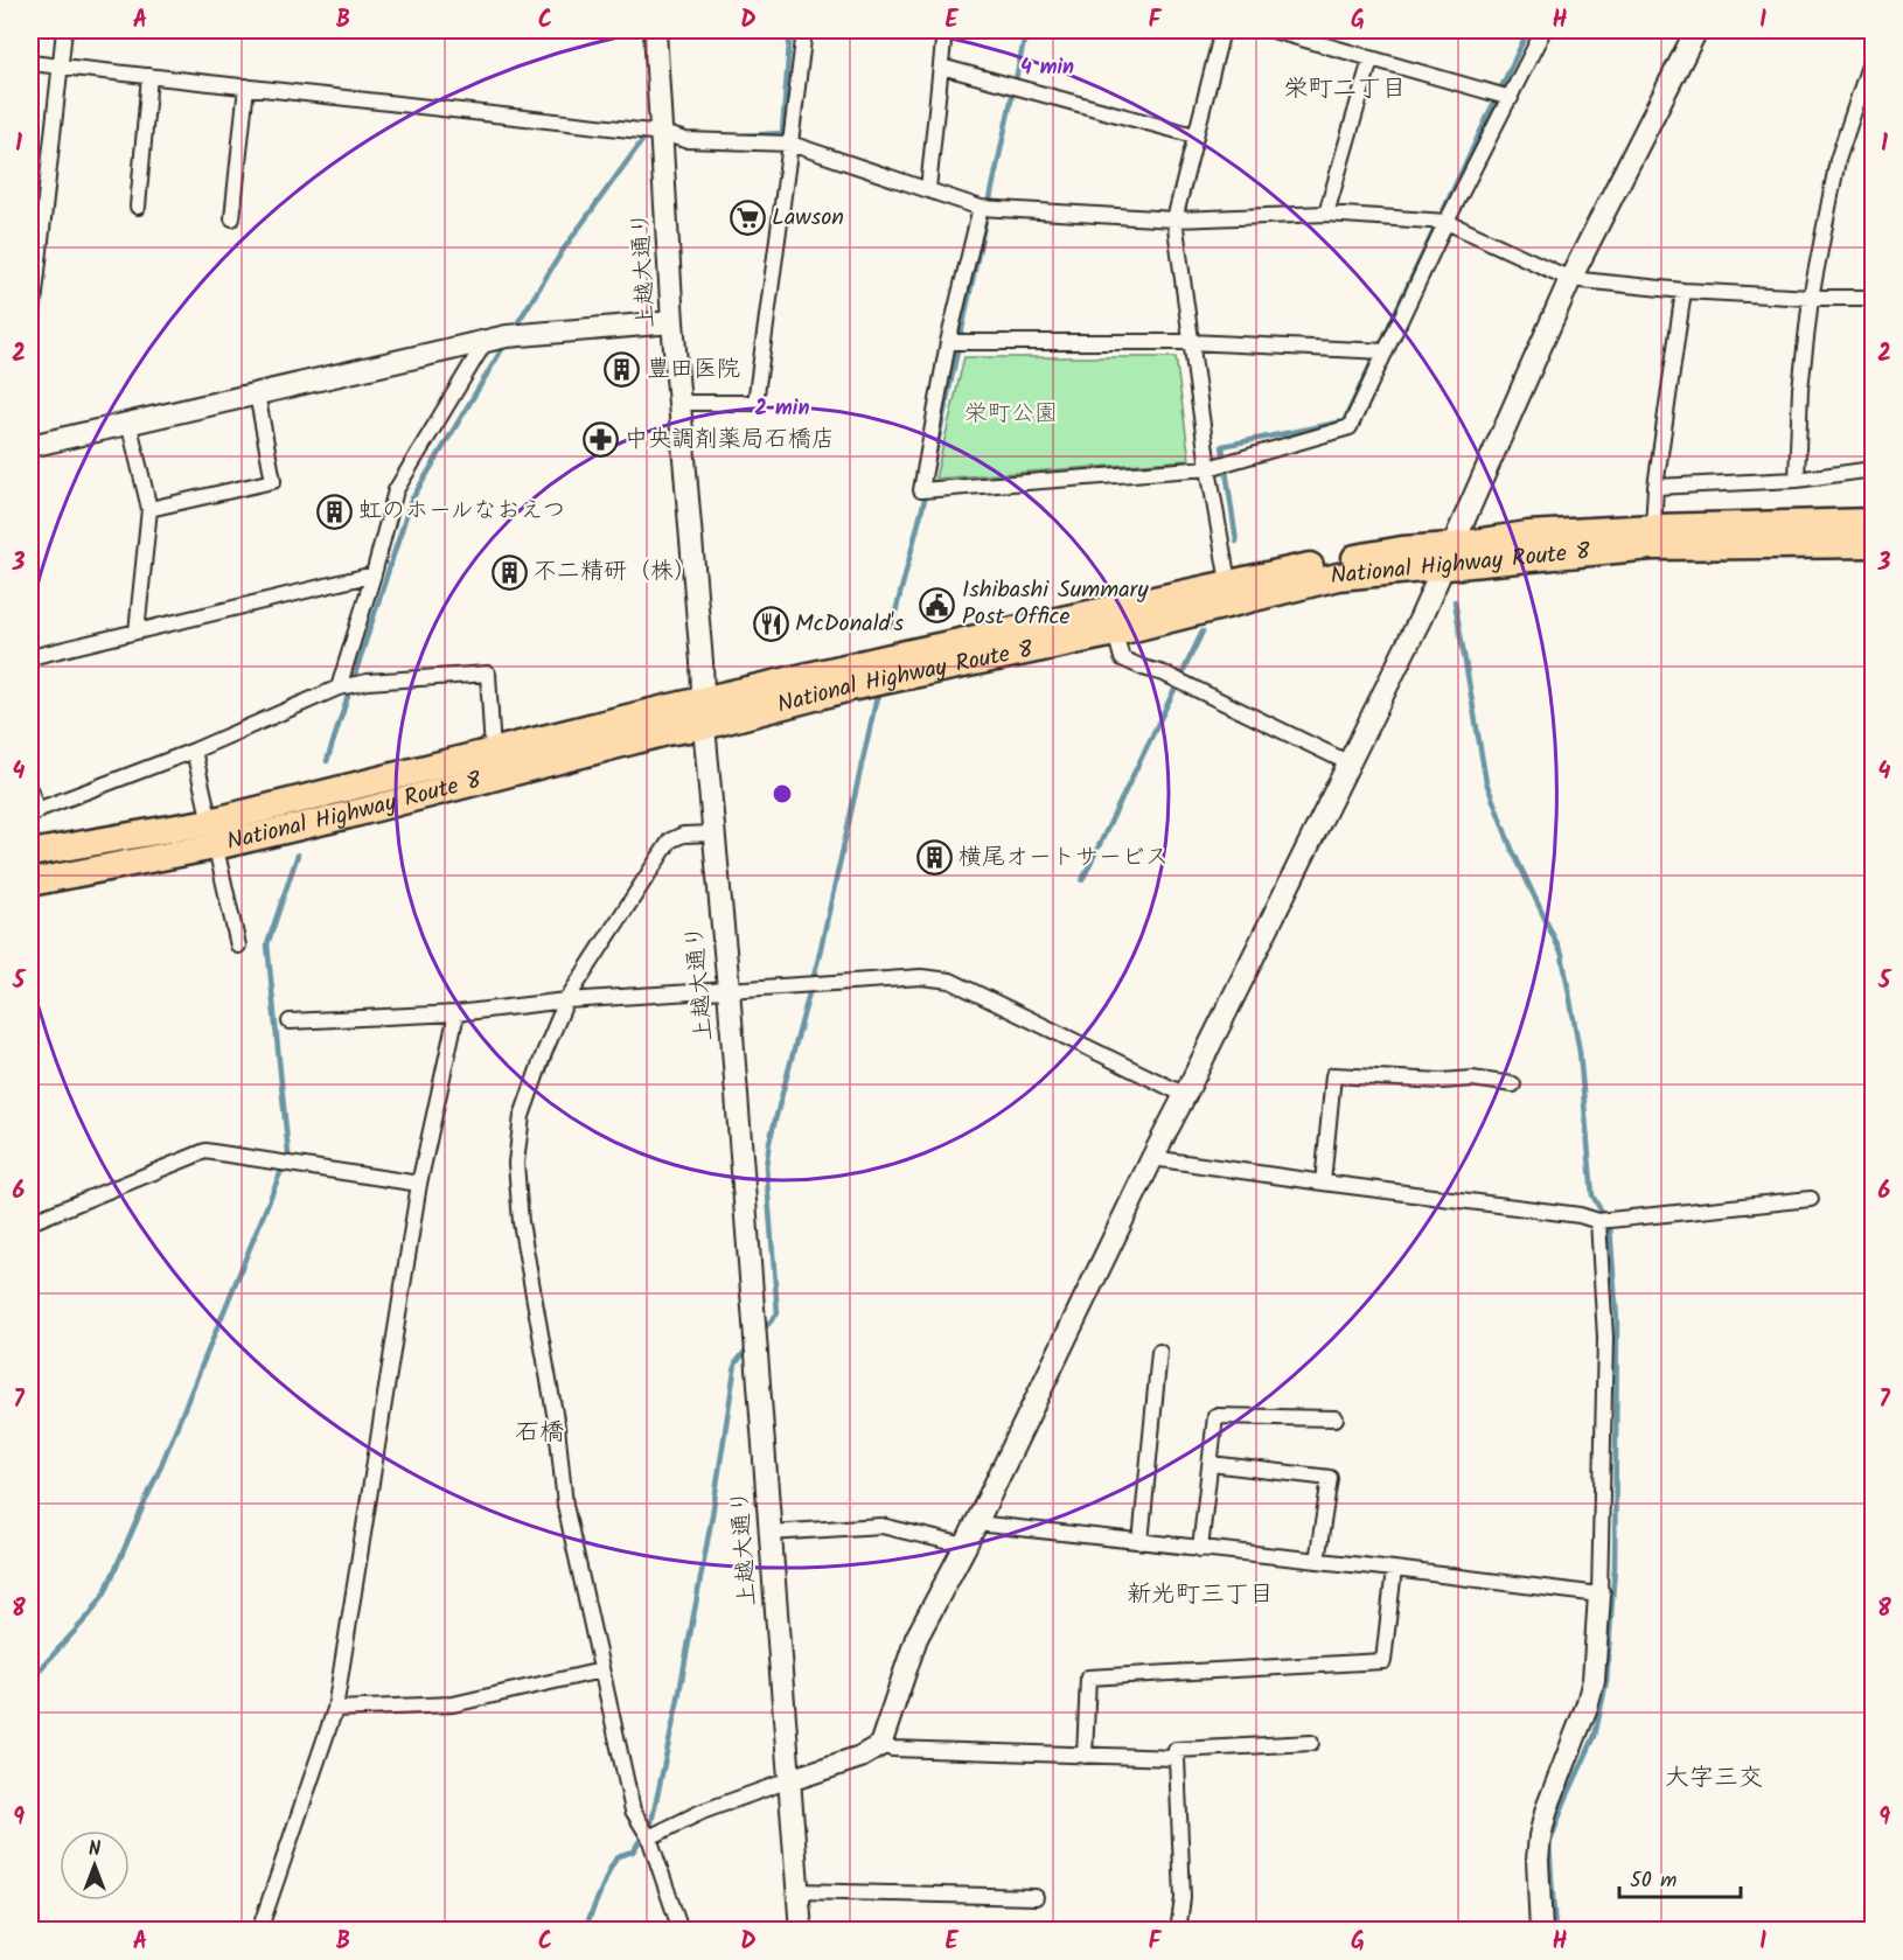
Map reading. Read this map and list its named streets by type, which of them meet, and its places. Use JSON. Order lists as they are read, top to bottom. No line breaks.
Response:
{"streets":{"highway":["National Highway Route 8"],"street":["上越大通り"]},"crossings":[["上越大通り","National Highway Route 8"]],"districts":["栄町二丁目","石橋","新光町三丁目","大字三交"],"parks":["栄町公園"],"places":{"supermarket":["Lawson"],"building":["豊田医院","虹のホールなおえつ","不二精研（株）","横尾オートサービス"],"pharmacy":["中央調剤薬局石橋店"],"public building":["Ishibashi Summary Post Office"],"restaurant":["McDonald's"]},"scale_bar":"50 m","north":"top","grid":{"columns":["A","B","C","D","E","F","G","H","I"],"rows":["1","2","3","4","5","6","7","8","9"]},"rings":["4 min","2 min"]}
